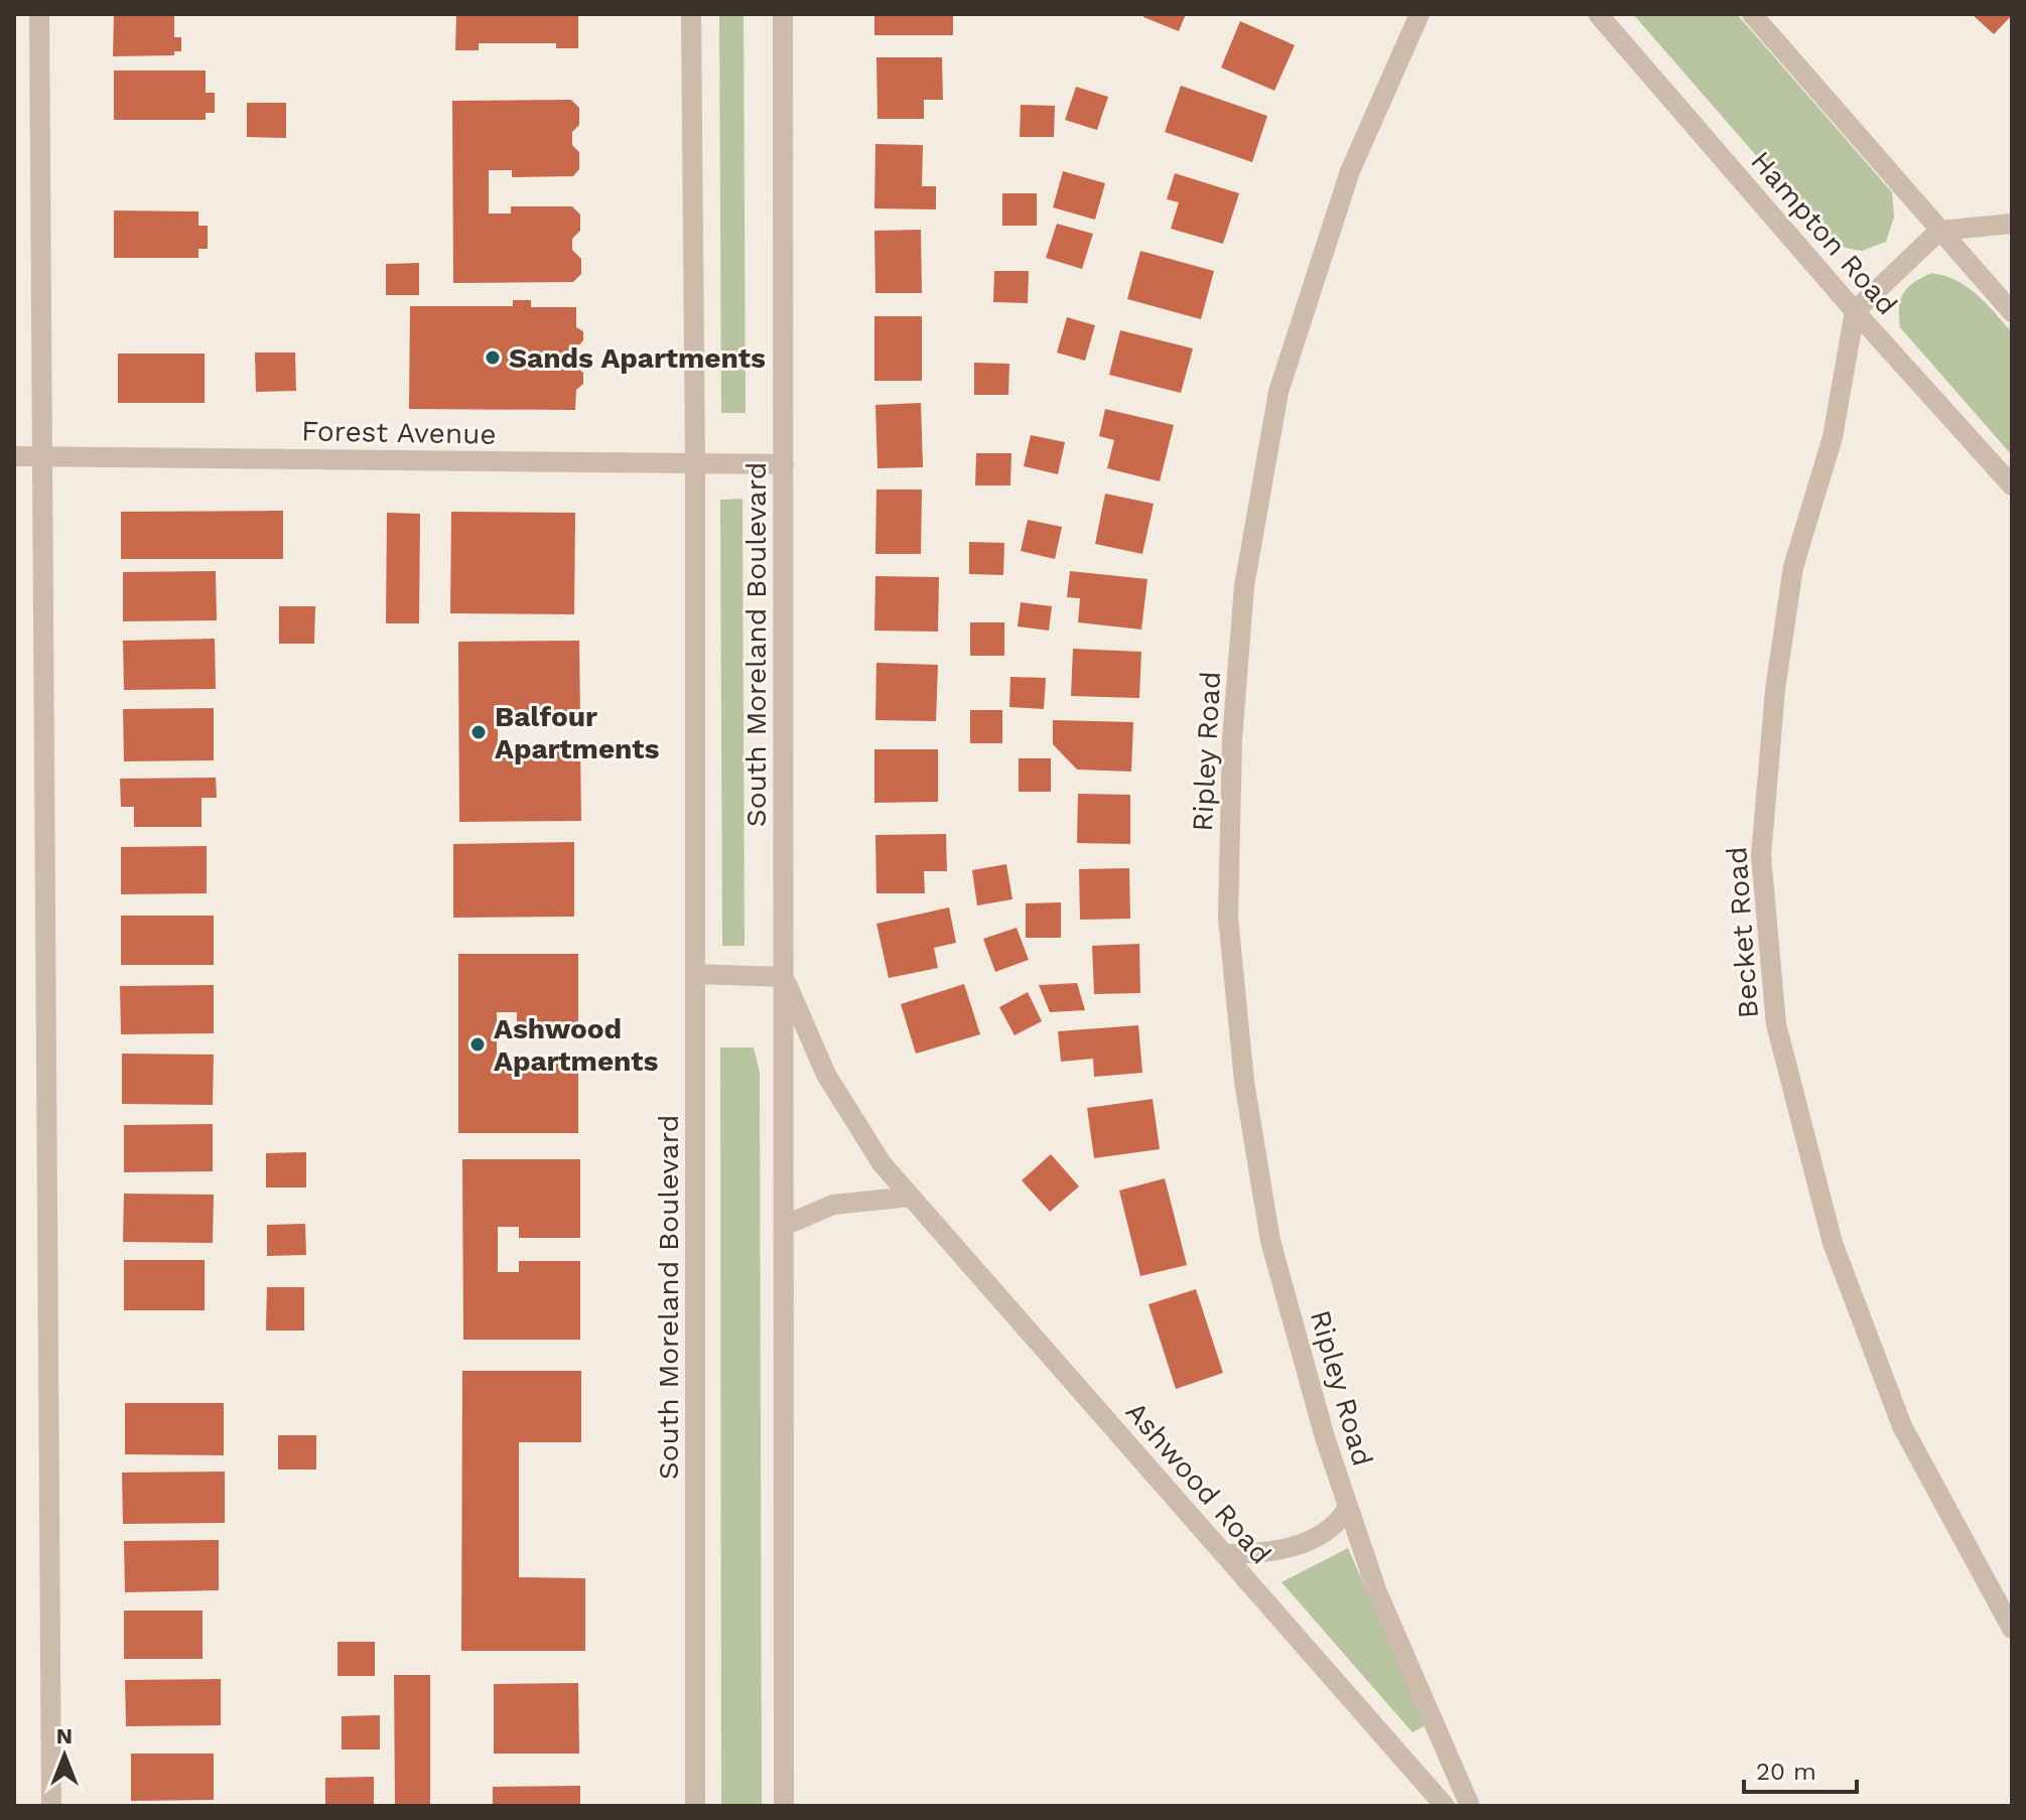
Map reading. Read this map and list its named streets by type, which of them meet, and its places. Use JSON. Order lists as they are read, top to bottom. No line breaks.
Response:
{"streets":{"street":["Hampton Road","Forest Avenue","South Moreland Boulevard","Ripley Road","Becket Road","Ashwood Road"]},"crossings":[["Hampton Road","Becket Road"],["Forest Avenue","South Moreland Boulevard"],["South Moreland Boulevard","Ashwood Road"],["Ripley Road","Ashwood Road"]],"places":["Sands Apartments","Balfour Apartments","Ashwood Apartments"],"scale_bar":"20 m","north":"top"}
